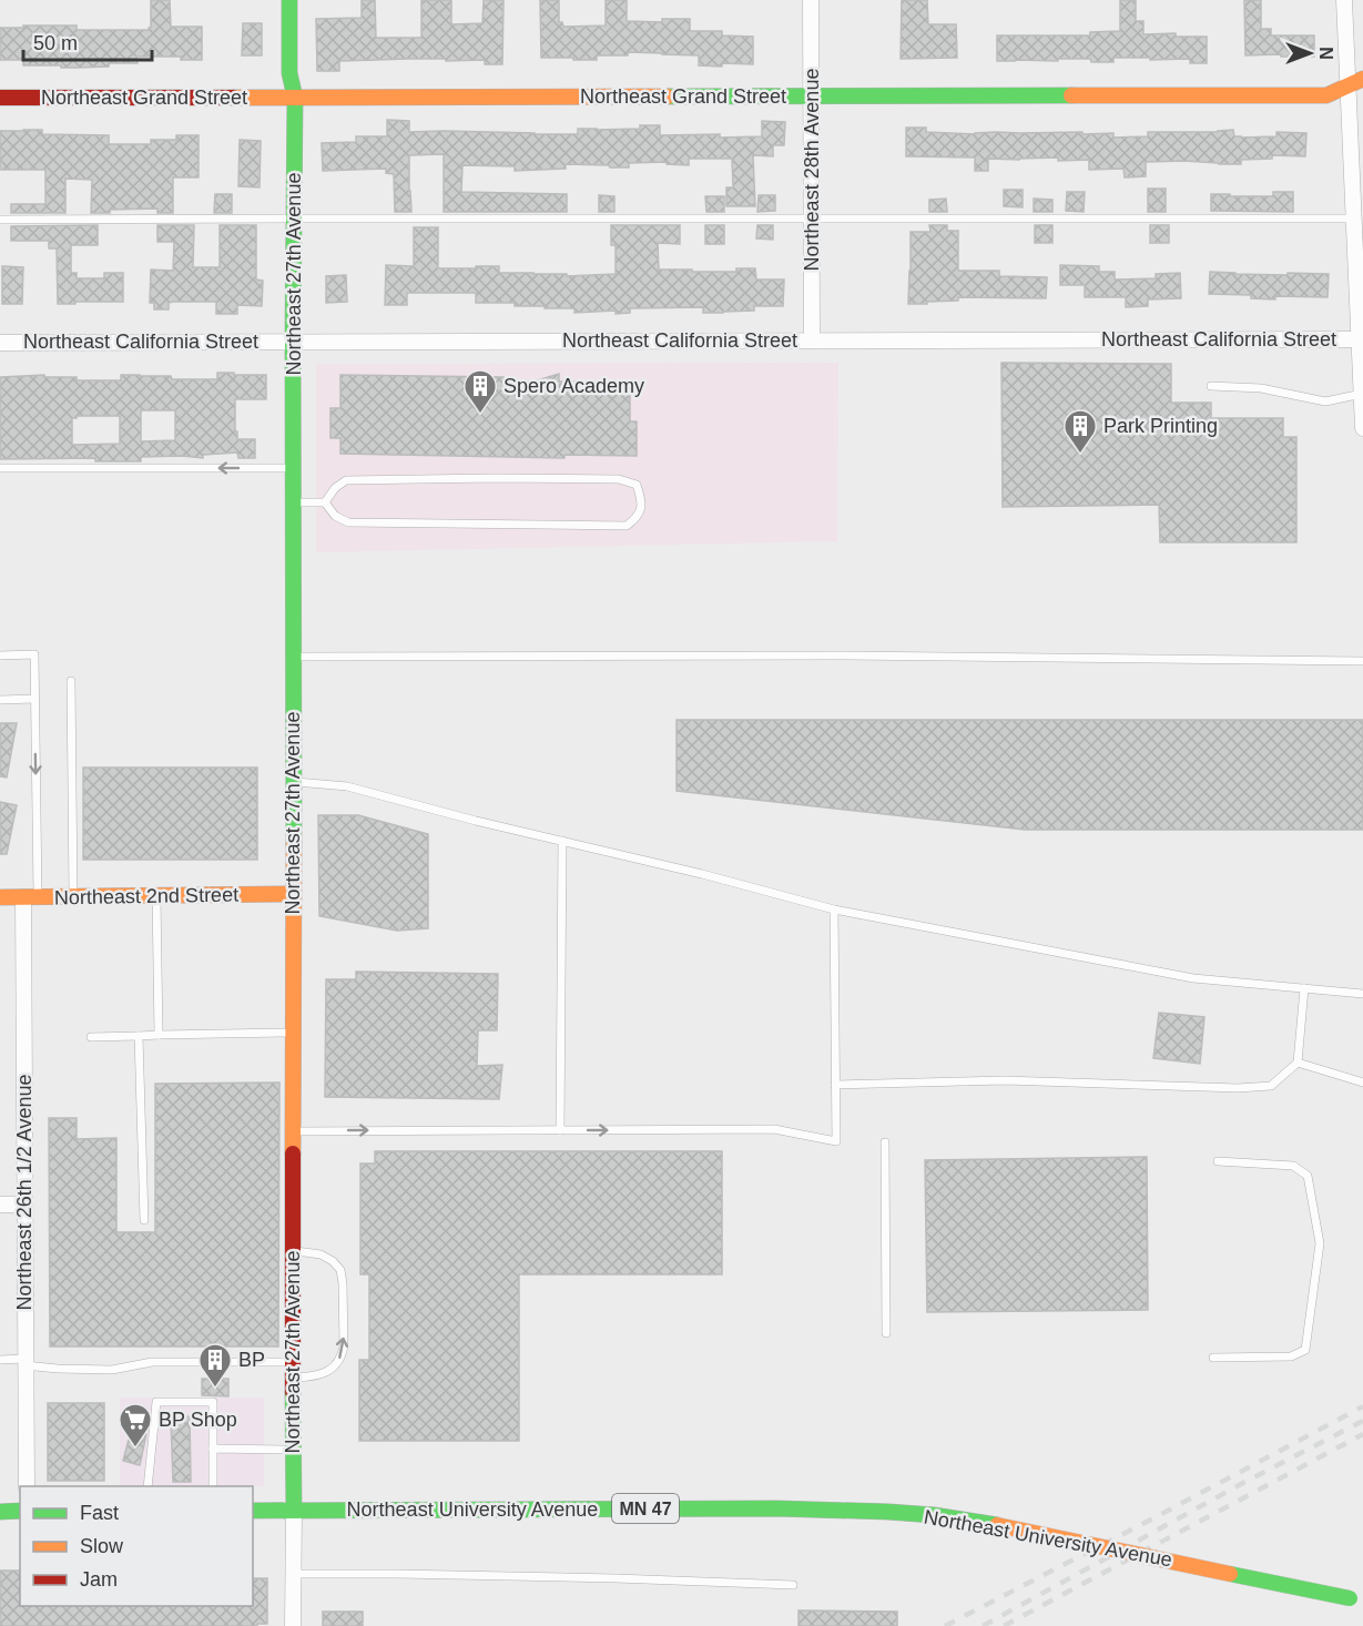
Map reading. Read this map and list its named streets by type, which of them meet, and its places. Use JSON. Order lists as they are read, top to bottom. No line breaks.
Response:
{"streets":{"street":["Northeast Grand Street","Northeast 28th Avenue","Northeast 27th Avenue","Northeast California Street","Northeast 2nd Street","Northeast 26th 1/2 Avenue","MN 47","Northeast University Avenue"]},"crossings":[["Northeast Grand Street","Northeast 28th Avenue"],["Northeast Grand Street","Northeast 27th Avenue"],["Northeast 28th Avenue","Northeast California Street"],["Northeast 27th Avenue","Northeast California Street"],["Northeast 27th Avenue","Northeast 2nd Street"],["Northeast 27th Avenue","Northeast University Avenue"],["Northeast 2nd Street","Northeast 26th 1/2 Avenue"]],"places":{"building":["Spero Academy","Park Printing","BP"],"supermarket":["BP Shop"]},"legend":["Fast","Slow","Jam"],"scale_bar":"50 m","north":"right"}
